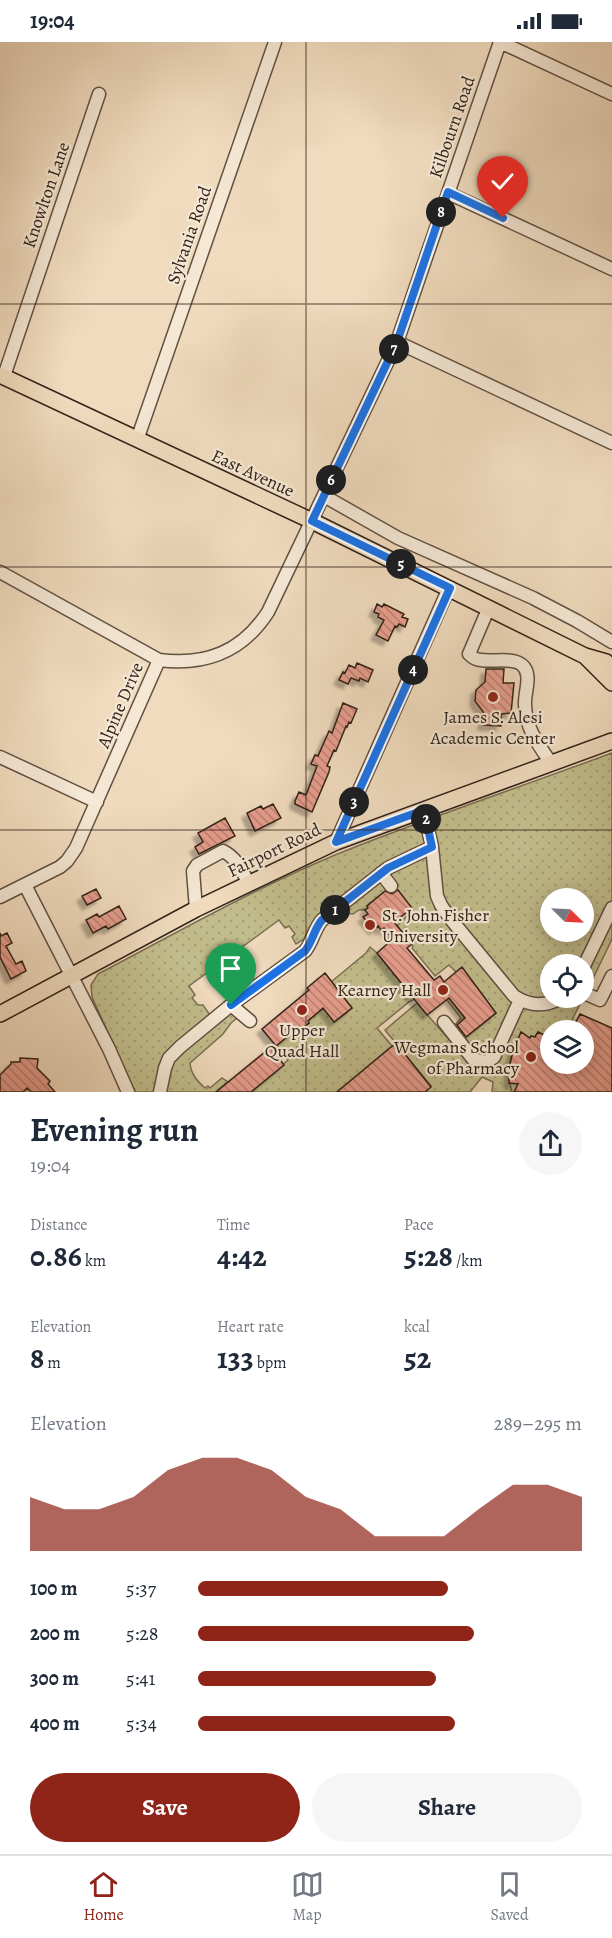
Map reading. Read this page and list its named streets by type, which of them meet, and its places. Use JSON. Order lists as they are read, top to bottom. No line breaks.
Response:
{"streets":{"main road":["East Avenue","Fairport Road"],"street":["Kilbourn Road","Knowlton Lane","Sylvania Road","Alpine Drive"]},"crossings":[["Kilbourn Road","East Avenue"],["Kilbourn Road","Alpine Drive"],["Knowlton Lane","East Avenue"],["Sylvania Road","East Avenue"],["East Avenue","Alpine Drive"]],"places":["James S. Alesi Academic Center","St. John Fisher University","Kearney Hall","Upper Quad Hall","Wegmans School of Pharmacy"],"north":"bottom right","page":{"status":"19:04","pins":["8","7","6","5","4","3","2","1"],"heading":["Evening run","19:04"],"stats":[["Distance","0.86 km"],["Time","4:42"],["Pace","5:28 /km"],["Elevation","8 m"],["Heart rate","133 bpm"],["kcal","52"]],"chart":["Elevation","289–295 m"],"list":[{"name":"100 m","note":"5:37"},{"name":"200 m","note":"5:28"},{"name":"300 m","note":"5:41"},{"name":"400 m","note":"5:34"}],"buttons":["Save","Share"],"tabs":["Home","Map","Saved"]}}
